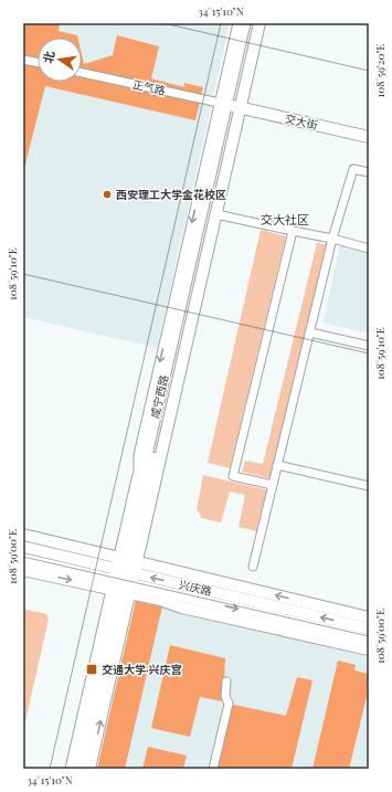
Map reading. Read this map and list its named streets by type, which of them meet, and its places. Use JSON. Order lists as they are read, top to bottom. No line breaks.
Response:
{"streets":{"main road":["咸宁西路"],"street":["正气路","交大街","兴庆路"]},"crossings":[["正气路","交大街"],["正气路","咸宁西路"],["交大街","咸宁西路"],["咸宁西路","兴庆路"]],"districts":["交大社区"],"places":{"other":["西安理工大学金花校区"],"transit":["交通大学·兴庆宫"]},"north":"left","coordinates":["34°15'10\"N","108°59'20\"E","108°59'10\"E","108°59'00\"E"]}
